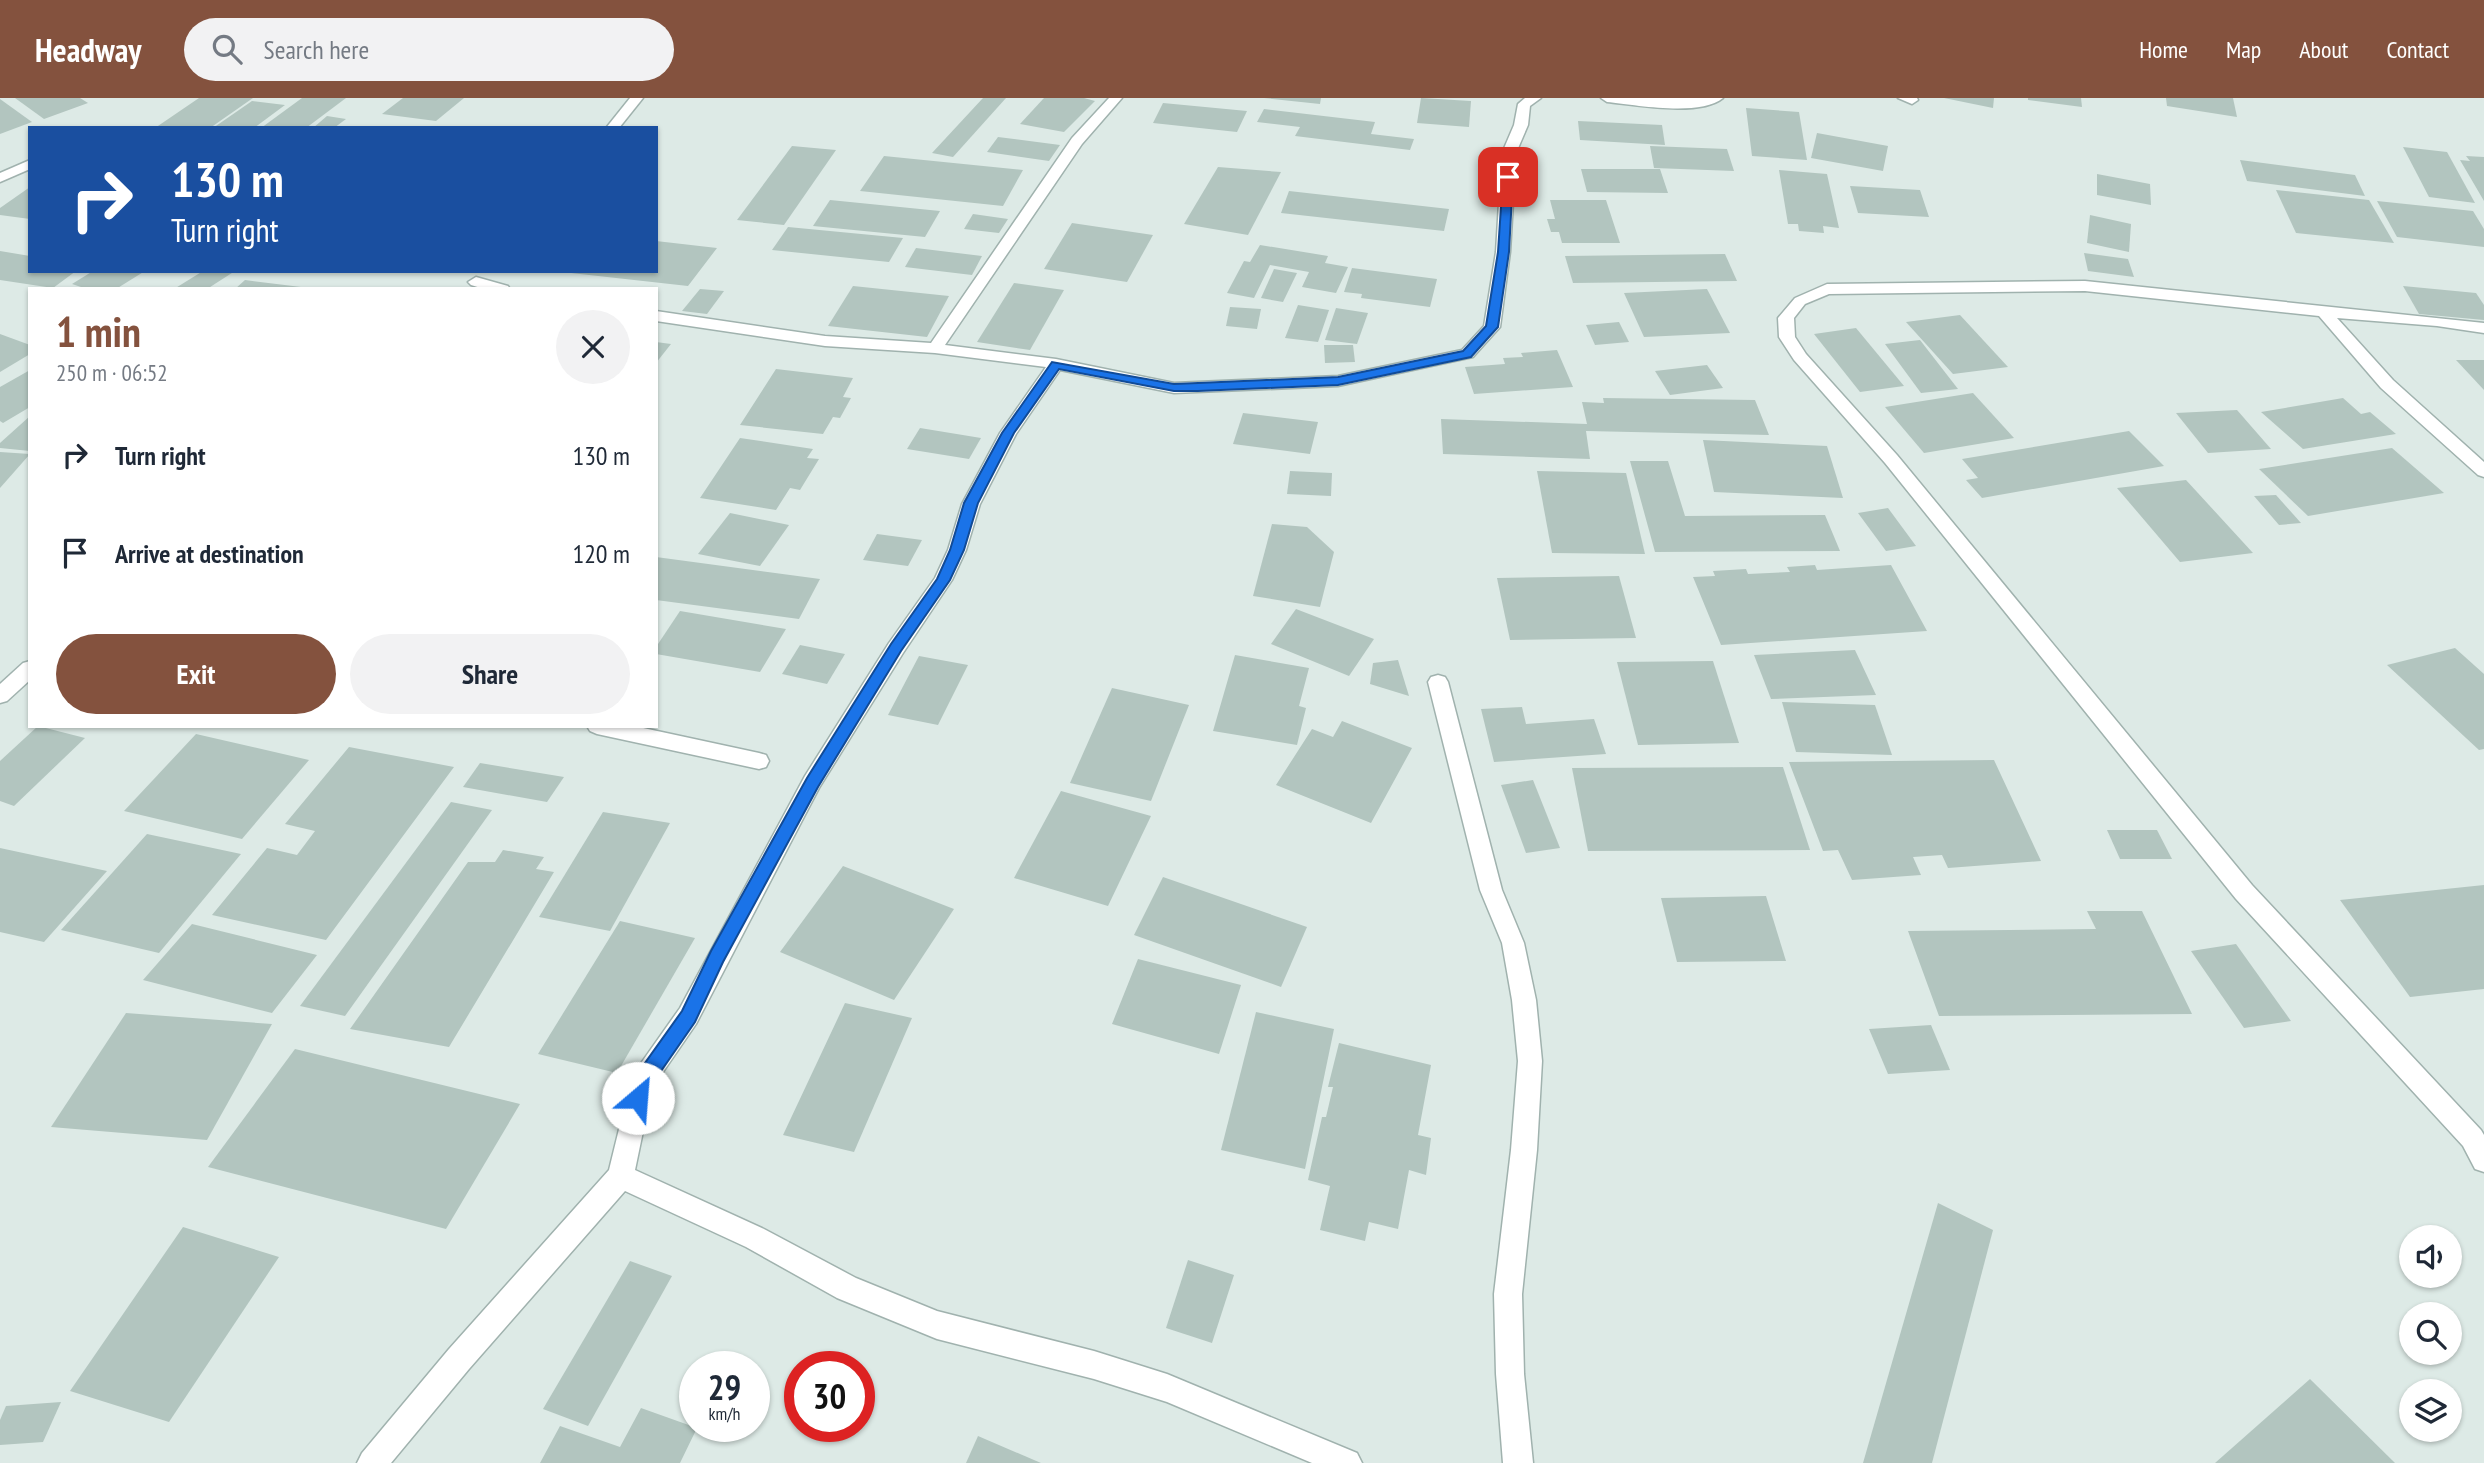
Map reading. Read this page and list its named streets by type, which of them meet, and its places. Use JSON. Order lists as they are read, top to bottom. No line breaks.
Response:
{"page":{"header":"Headway","search":"Search here","nav":["Home","Map","About","Contact"],"turn":["130 m","Turn right"],"heading":["1 min","250 m · 06:52"],"list":[{"name":"Turn right","value":"130 m"},{"name":"Arrive at destination","value":"120 m"}],"buttons":["Exit","Share"],"speed":"29 km/h","limit":"30"}}
